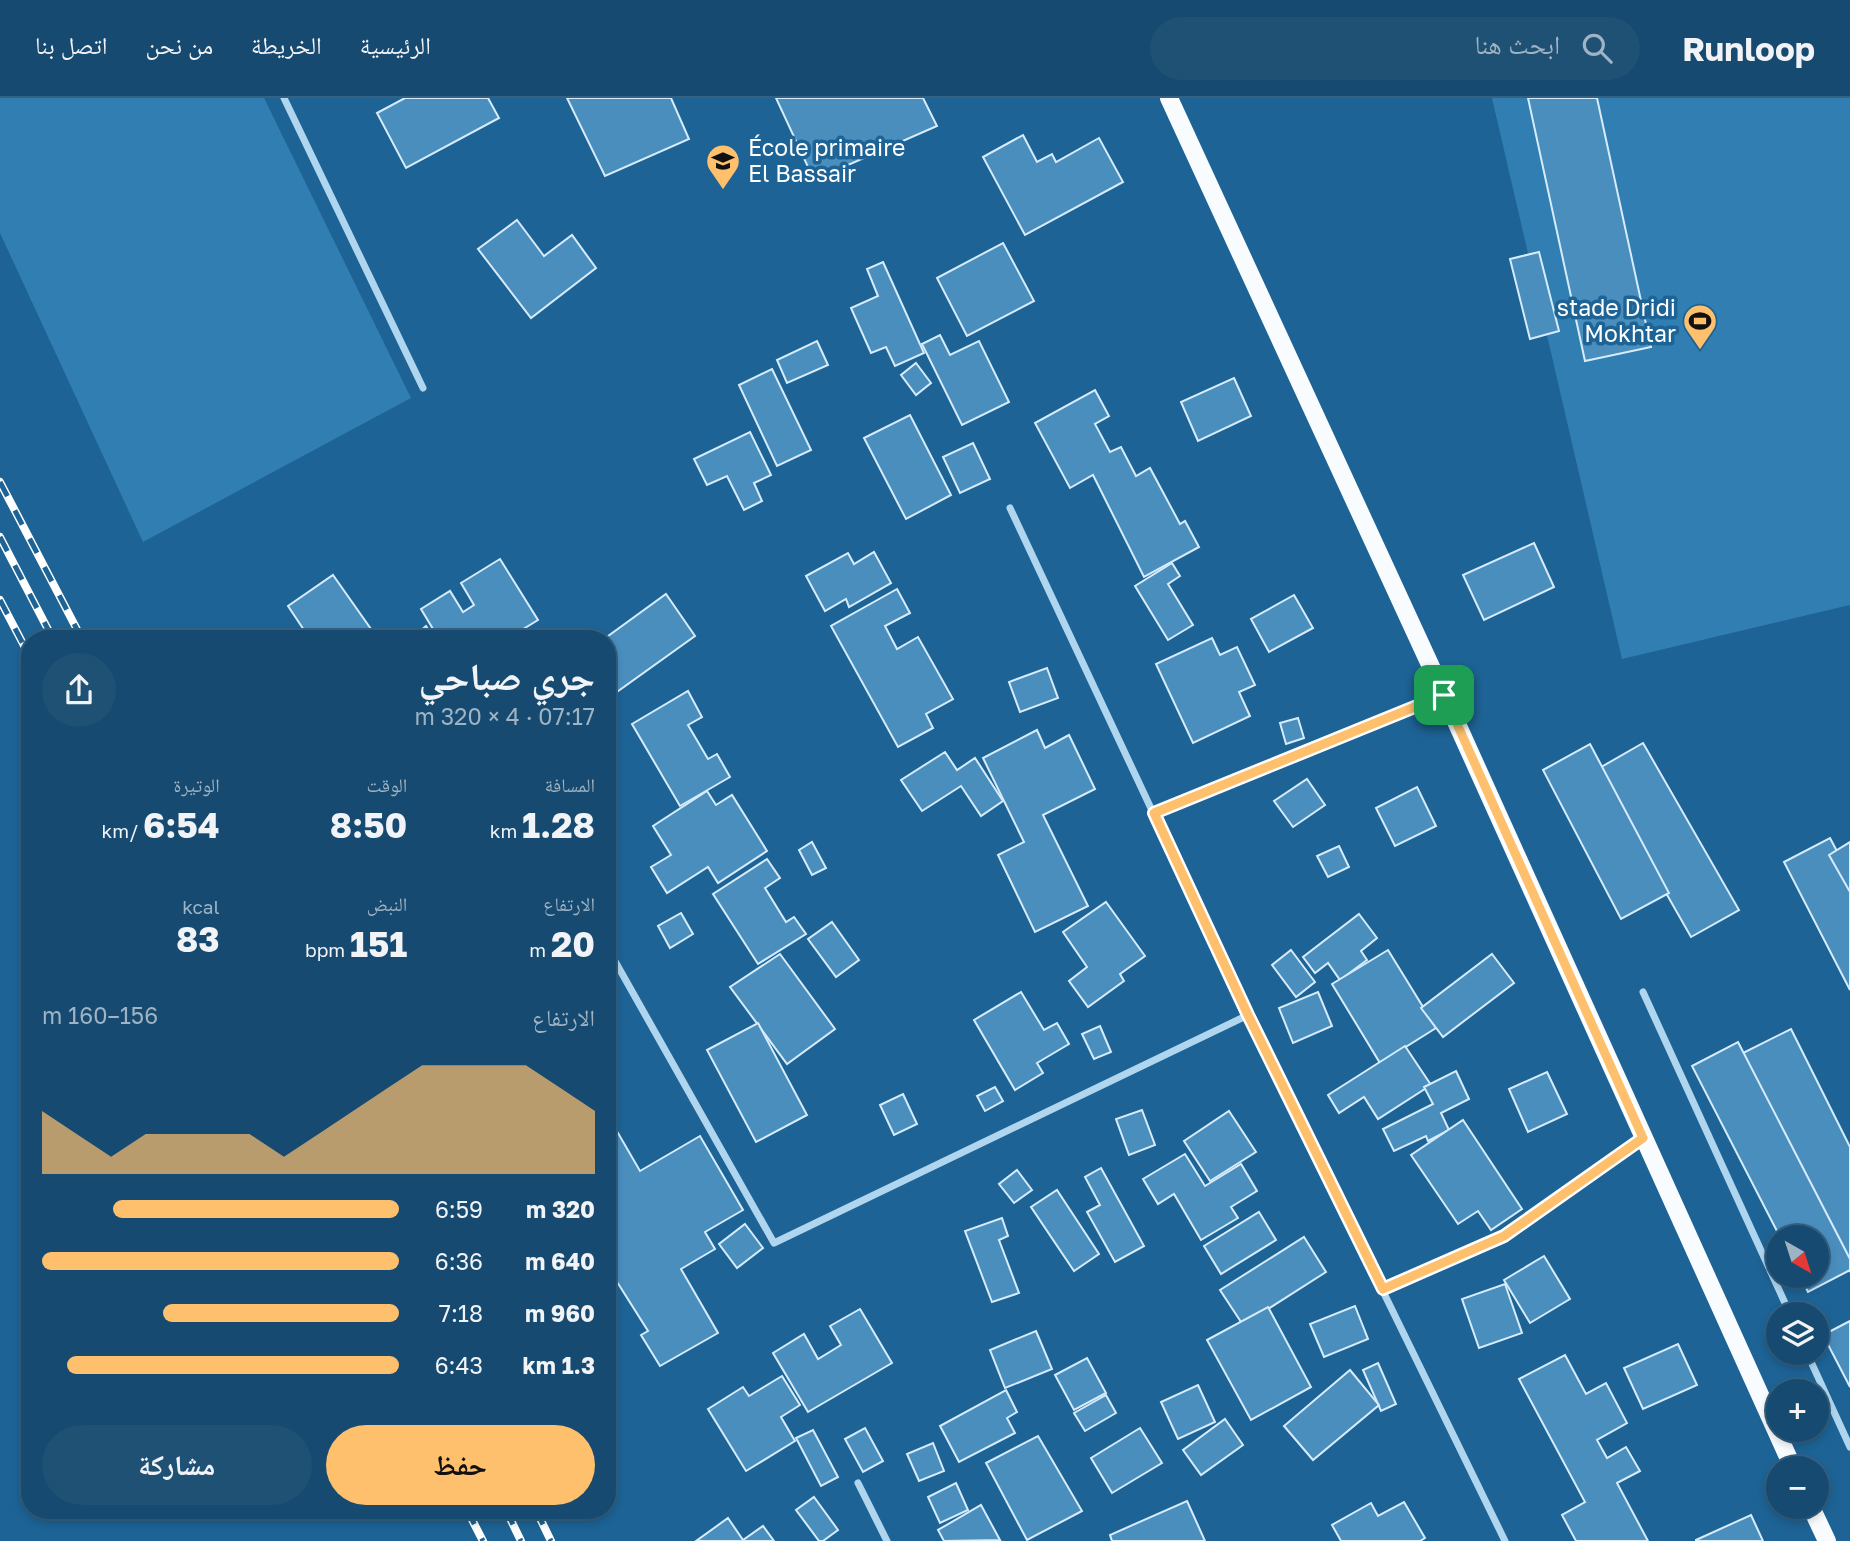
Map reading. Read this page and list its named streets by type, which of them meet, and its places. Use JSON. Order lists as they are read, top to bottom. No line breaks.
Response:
{"places":{"school or university":["École primaire El Bassair"],"sports":["stade Dridi Mokhtar"]},"north":"bottom right","page":{"header":"Runloop","search":"ابحث هنا","nav":["الرئيسية","الخريطة","من نحن","اتصل بنا"],"heading":["جري صباحي","07:17 · 4 × 320 m"],"stats":[["المسافة","1.28 km"],["الوقت","8:50"],["الوتيرة","6:54 /km"],["الارتفاع","20 m"],["النبض","151 bpm"],["kcal","83"]],"chart":["الارتفاع","156–160 m"],"list":[{"name":"320 m","note":"6:59"},{"name":"640 m","note":"6:36"},{"name":"960 m","note":"7:18"},{"name":"1.3 km","note":"6:43"}],"map_buttons":["+","−"],"buttons":["حفظ","مشاركة"]}}
